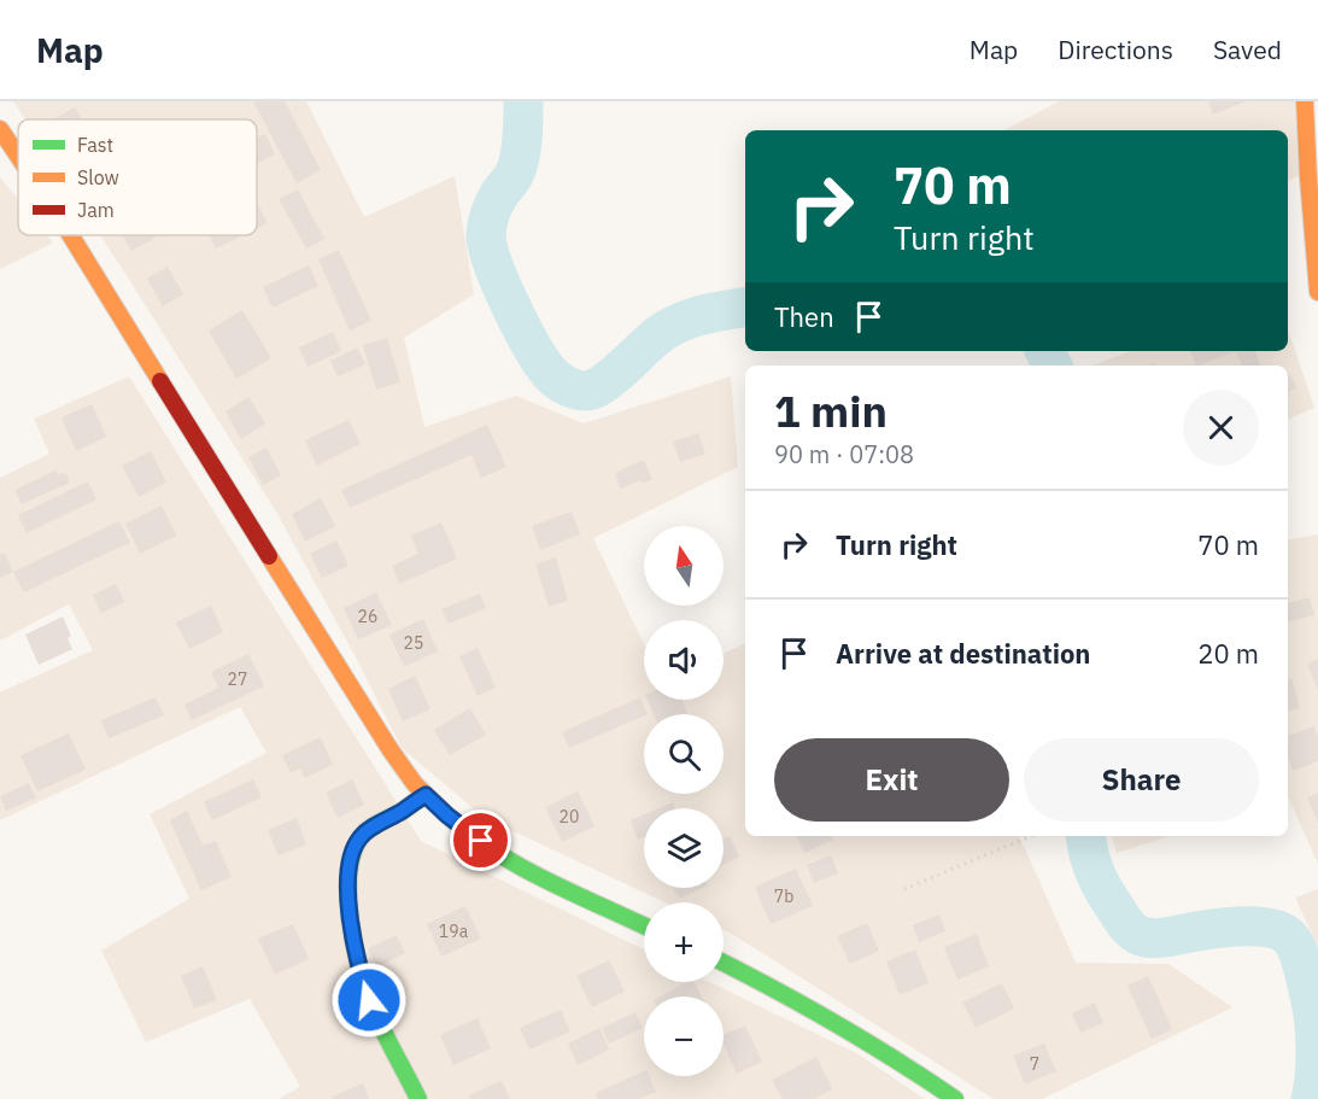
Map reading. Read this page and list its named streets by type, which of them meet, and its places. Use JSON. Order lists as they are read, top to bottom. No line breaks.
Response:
{"house_numbers":["26","25","27","20","7b","19a","7"],"legend":["Fast","Slow","Jam"],"north":"top","page":{"header":"Map","nav":["Map","Directions","Saved"],"turn":["70 m","Turn right"],"then":"Then","heading":["1 min","90 m · 07:08"],"list":[{"name":"Turn right","value":"70 m"},{"name":"Arrive at destination","value":"20 m"}],"map_buttons":["+","−"],"buttons":["Exit","Share"]}}
